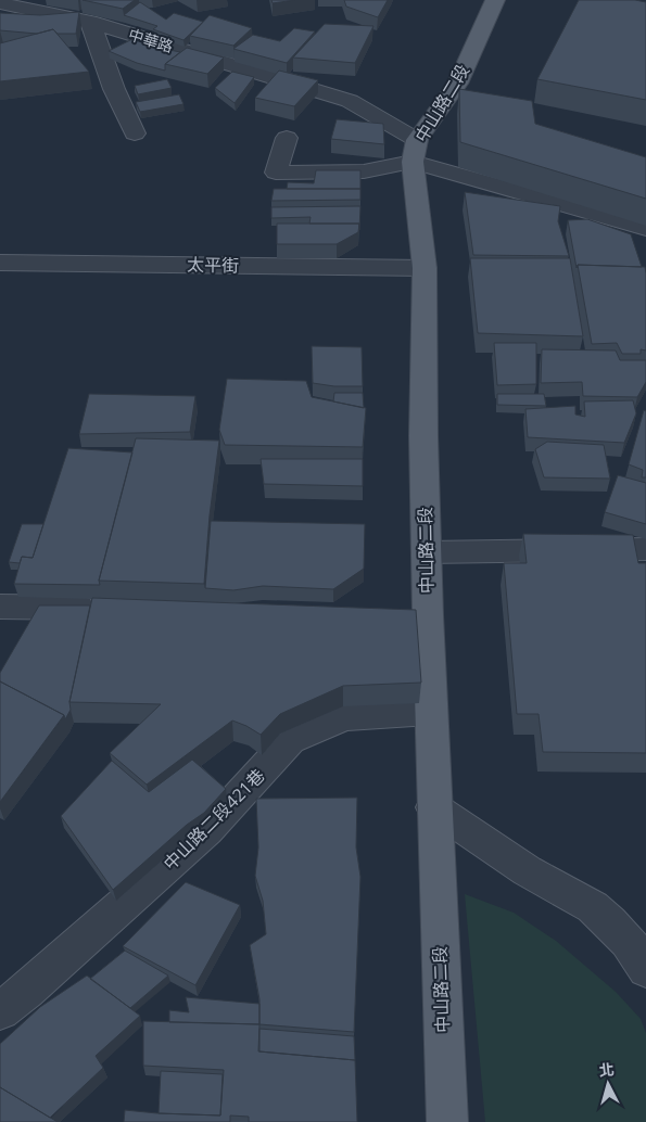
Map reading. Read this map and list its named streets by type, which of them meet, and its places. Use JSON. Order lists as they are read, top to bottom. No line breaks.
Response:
{"streets":{"main road":["中山路二段"],"street":["中華路","太平街","中山路二段421巷"]},"crossings":[["中華路","中山路二段"],["中山路二段","太平街"],["中山路二段","中山路二段421巷"]],"north":"top"}
